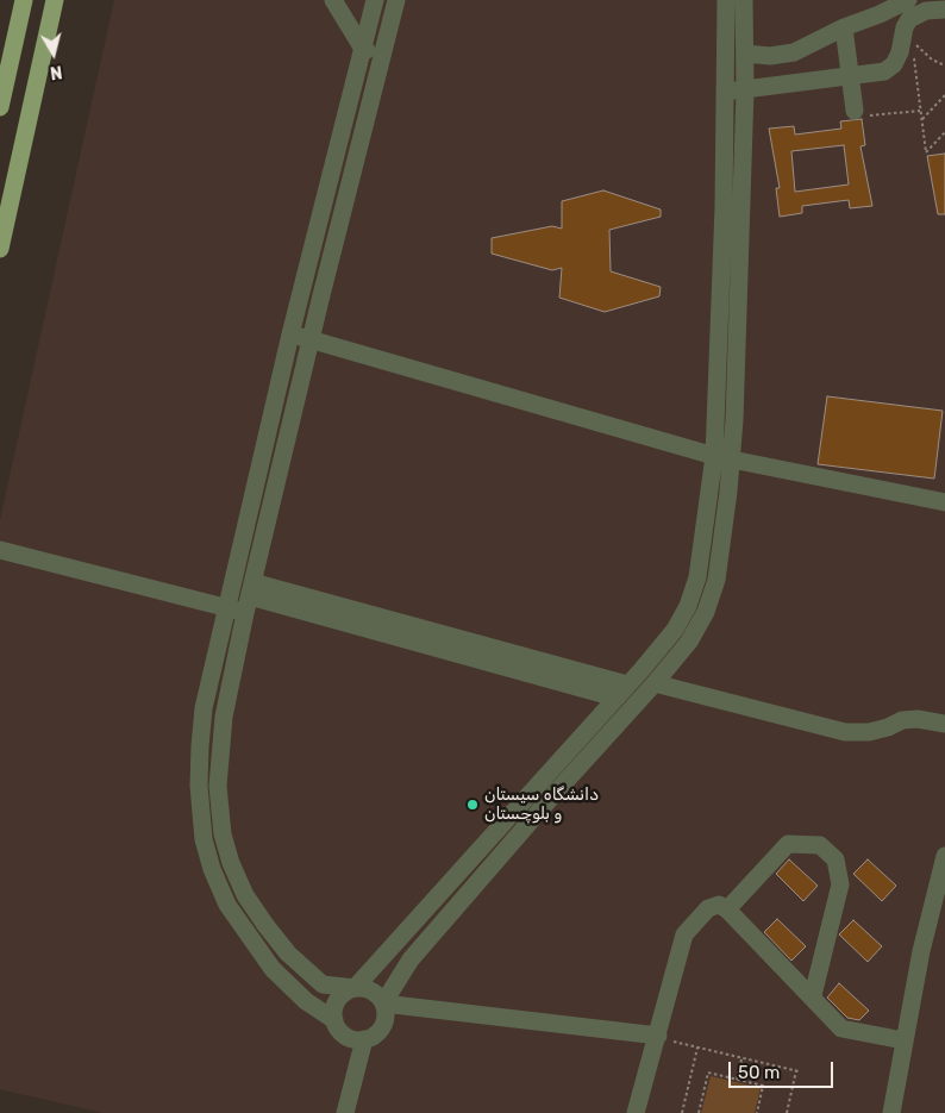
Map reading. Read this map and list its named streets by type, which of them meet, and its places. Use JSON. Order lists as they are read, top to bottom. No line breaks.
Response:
{"places":["دانشگاه سیستان و بلوچستان"],"scale_bar":"50 m","north":"bottom"}
